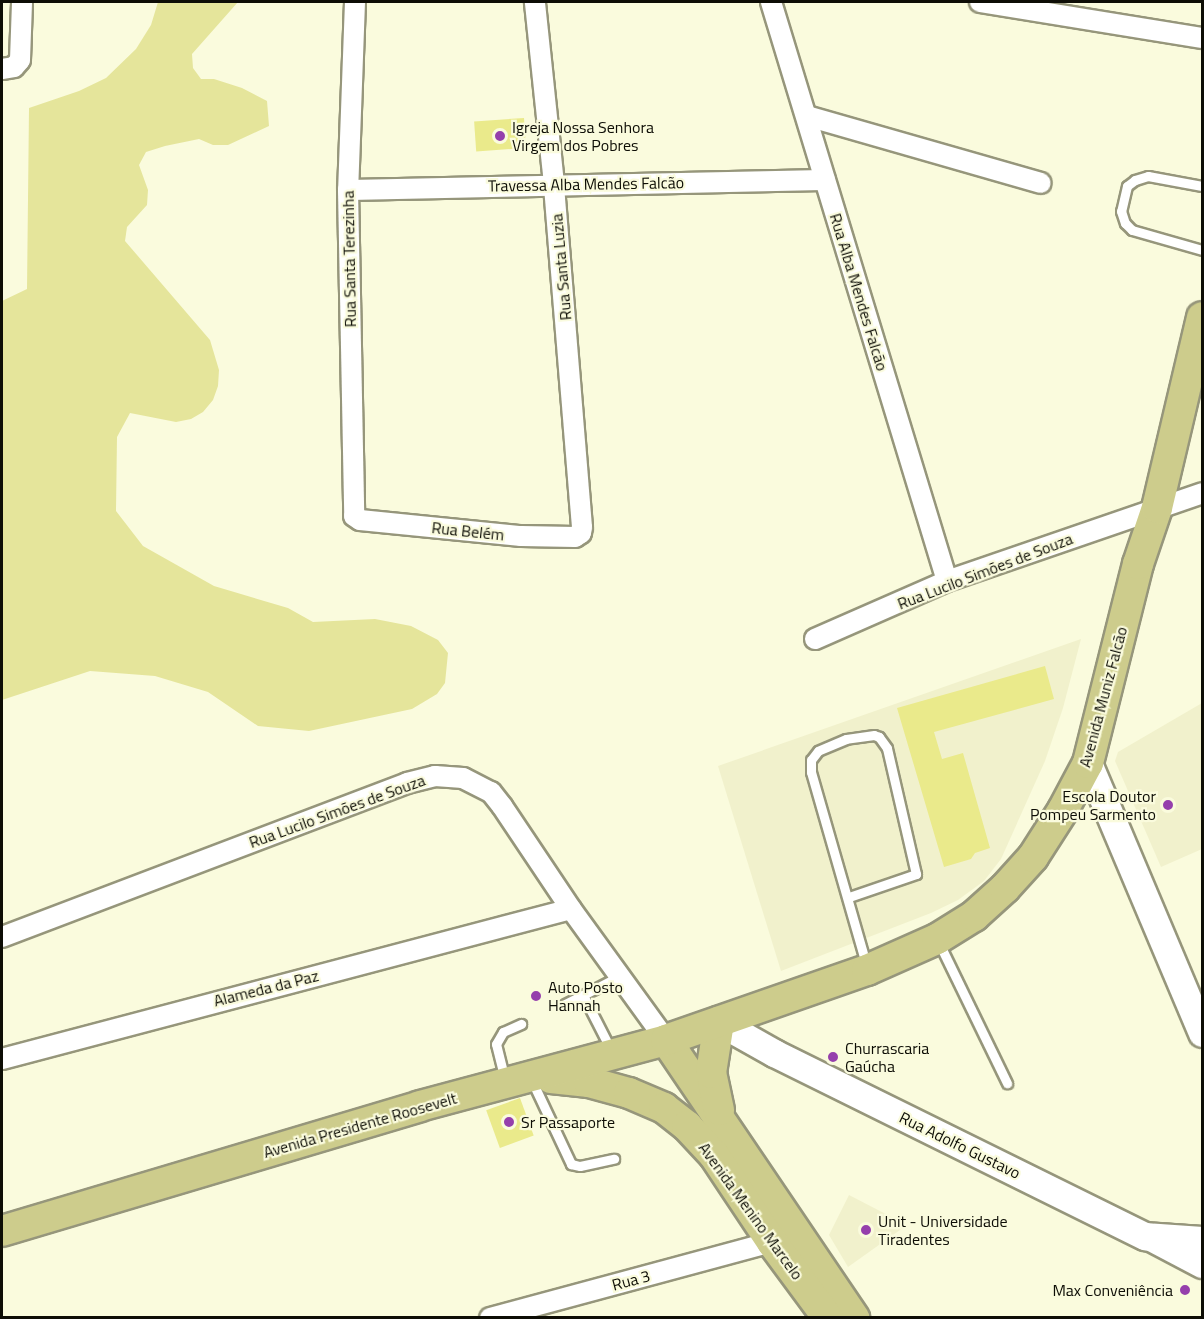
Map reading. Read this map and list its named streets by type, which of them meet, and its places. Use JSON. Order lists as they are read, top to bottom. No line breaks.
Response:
{"streets":{"main road":["Avenida Muniz Falcão","Avenida Presidente Roosevelt","Rua Adolfo Gustavo","Avenida Menino Marcelo"],"street":["Travessa Alba Mendes Falcão","Rua Santa Terezinha","Rua Santa Luzia","Rua Alba Mendes Falcão","Rua Belém","Rua Lucilo Simões de Souza","Alameda da Paz","Rua 3"]},"crossings":[["Travessa Alba Mendes Falcão","Rua Santa Terezinha"],["Travessa Alba Mendes Falcão","Rua Santa Luzia"],["Travessa Alba Mendes Falcão","Rua Alba Mendes Falcão"],["Rua Santa Terezinha","Rua Belém"],["Rua Santa Luzia","Rua Belém"],["Rua Alba Mendes Falcão","Rua Lucilo Simões de Souza"],["Rua Lucilo Simões de Souza","Avenida Muniz Falcão"],["Rua Lucilo Simões de Souza","Alameda da Paz"],["Rua Lucilo Simões de Souza","Avenida Presidente Roosevelt"],["Rua Lucilo Simões de Souza","Avenida Menino Marcelo"],["Avenida Muniz Falcão","Avenida Presidente Roosevelt"],["Avenida Muniz Falcão","Rua Adolfo Gustavo"],["Avenida Presidente Roosevelt","Rua Adolfo Gustavo"],["Avenida Presidente Roosevelt","Avenida Menino Marcelo"],["Avenida Menino Marcelo","Rua 3"]],"places":["Igreja Nossa Senhora Virgem dos Pobres","Escola Doutor Pompeu Sarmento","Auto Posto Hannah","Churrascaria Gaúcha","Sr Passaporte","Unit - Universidade Tiradentes","Max Conveniência"]}
